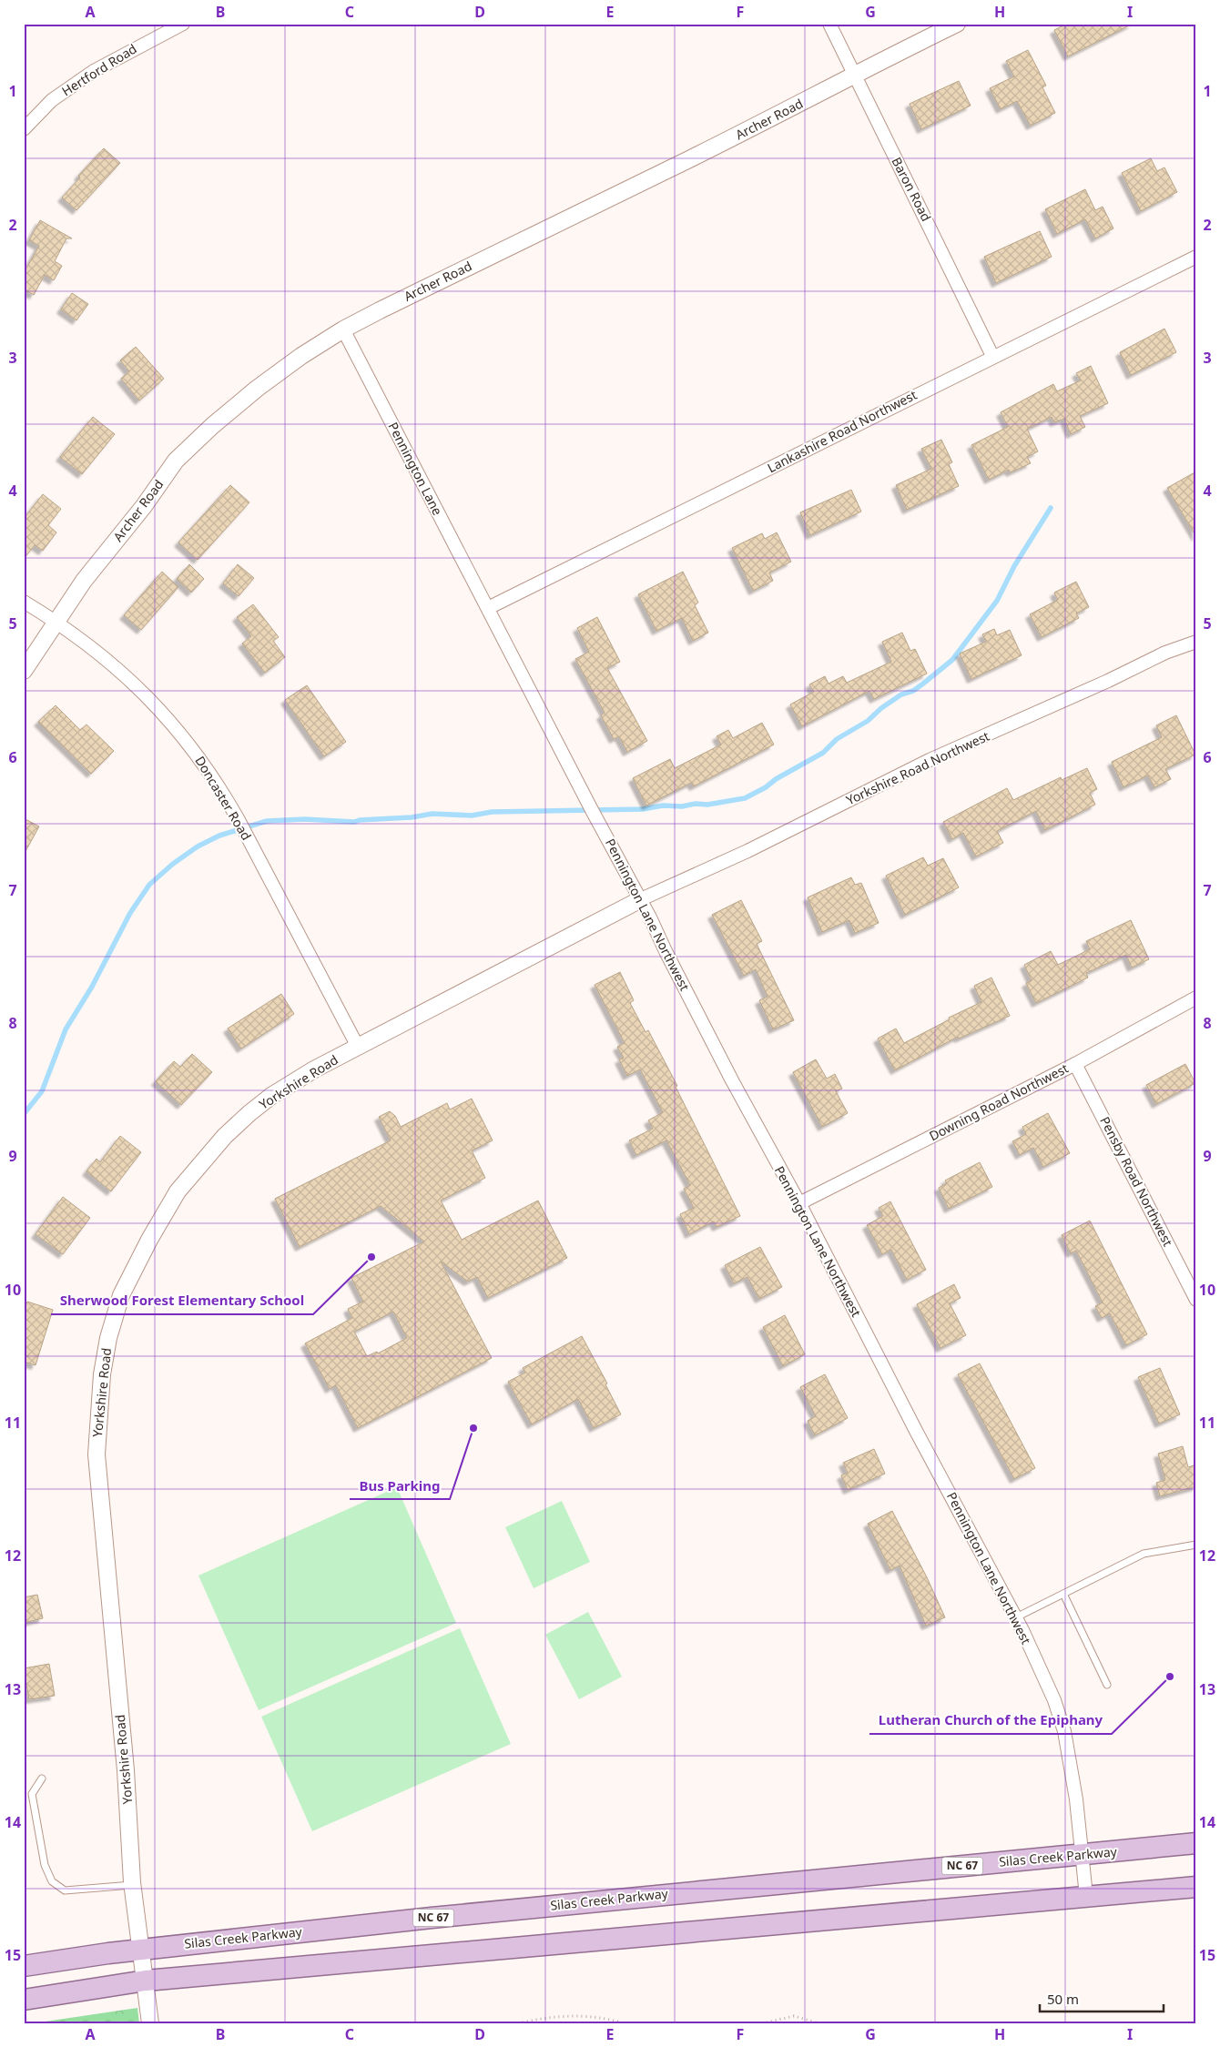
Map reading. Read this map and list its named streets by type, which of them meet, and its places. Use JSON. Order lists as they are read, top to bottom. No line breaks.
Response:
{"streets":{"main road":["Silas Creek Parkway","NC 67"],"street":["Hertford Road","Archer Road","Baron Road","Lankashire Road Northwest","Pennington Lane","Yorkshire Road Northwest","Doncaster Road","Pennington Lane Northwest","Yorkshire Road","Downing Road Northwest","Pensby Road Northwest"]},"crossings":[["Archer Road","Baron Road"],["Archer Road","Pennington Lane"],["Archer Road","Doncaster Road"],["Baron Road","Lankashire Road Northwest"],["Lankashire Road Northwest","Pennington Lane"],["Lankashire Road Northwest","Pennington Lane Northwest"],["Pennington Lane","Pennington Lane Northwest"],["Yorkshire Road Northwest","Pennington Lane Northwest"],["Yorkshire Road Northwest","Yorkshire Road"],["Doncaster Road","Yorkshire Road"],["Pennington Lane Northwest","Yorkshire Road"],["Pennington Lane Northwest","Downing Road Northwest"],["Pennington Lane Northwest","Silas Creek Parkway"],["Yorkshire Road","Silas Creek Parkway"],["Downing Road Northwest","Pensby Road Northwest"]],"places":["Sherwood Forest Elementary School","Bus Parking","Lutheran Church of the Epiphany"],"scale_bar":"50 m","grid":{"columns":["A","B","C","D","E","F","G","H","I"],"rows":["1","2","3","4","5","6","7","8","9","10","11","12","13","14","15"]}}
